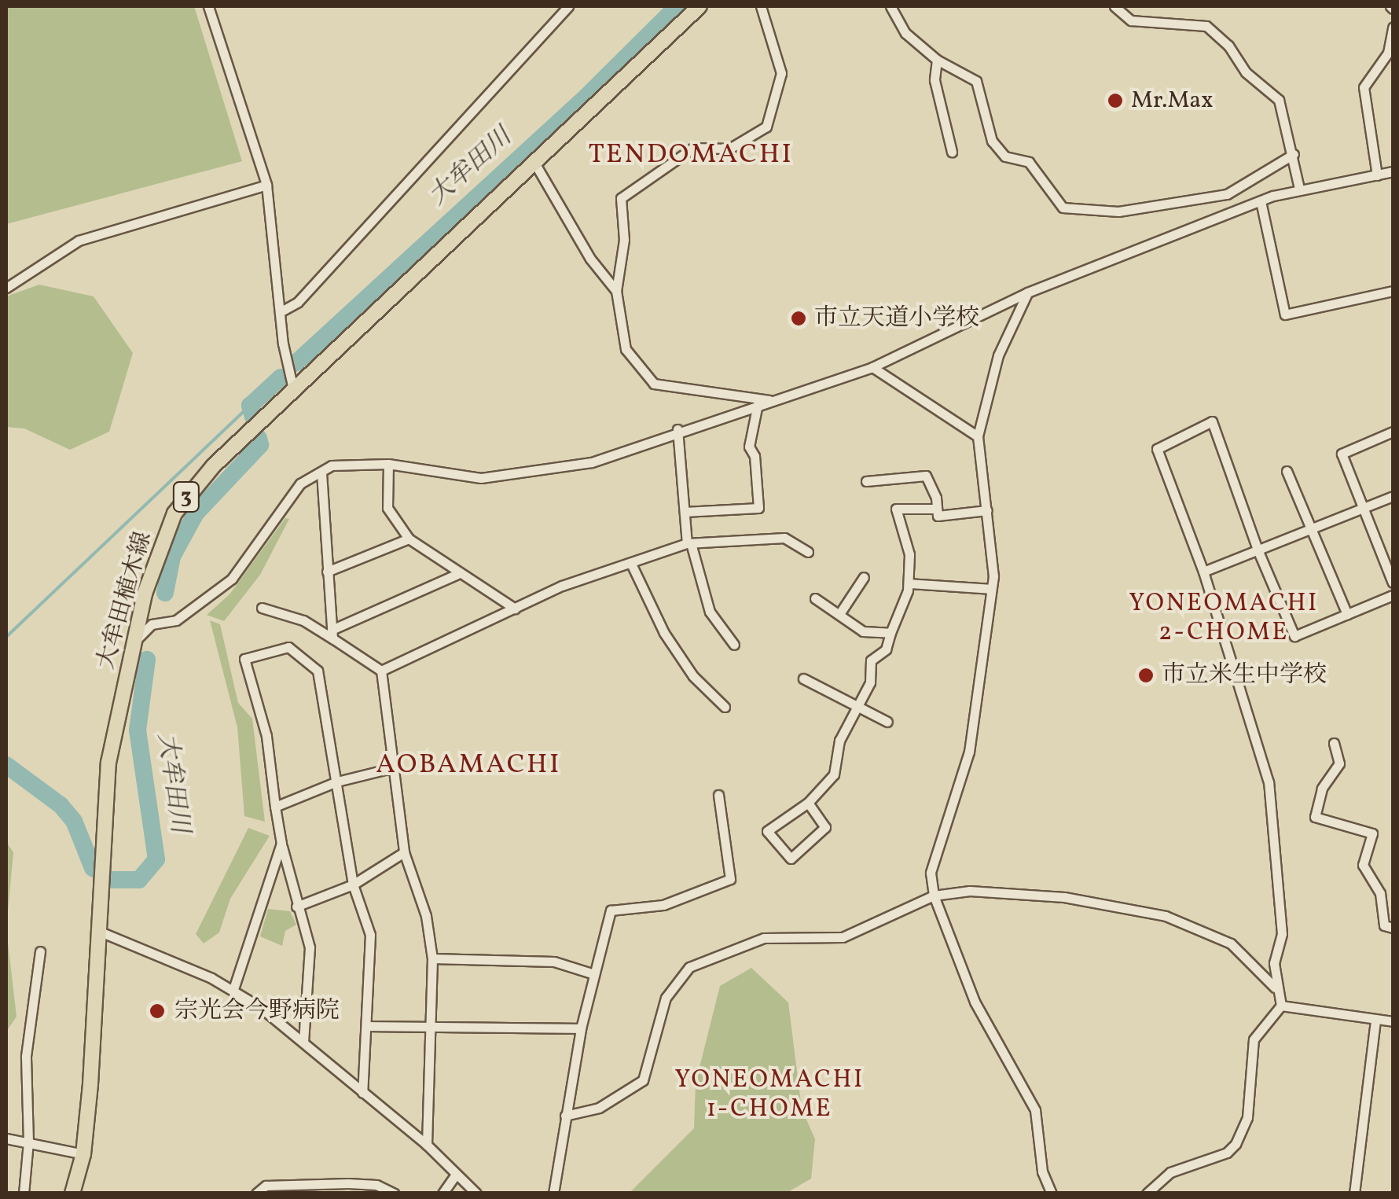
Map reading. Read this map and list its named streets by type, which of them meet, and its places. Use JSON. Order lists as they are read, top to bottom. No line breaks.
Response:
{"streets":{"main road":["3","大牟田植木線"]},"districts":["TENDOMACHI","YONEOMACHI 2-CHOME","AOBAMACHI","YONEOMACHI 1-CHOME"],"water":["大牟田川"],"places":["Mr.Max","市立天道小学校","市立米生中学校","宗光会今野病院"]}
